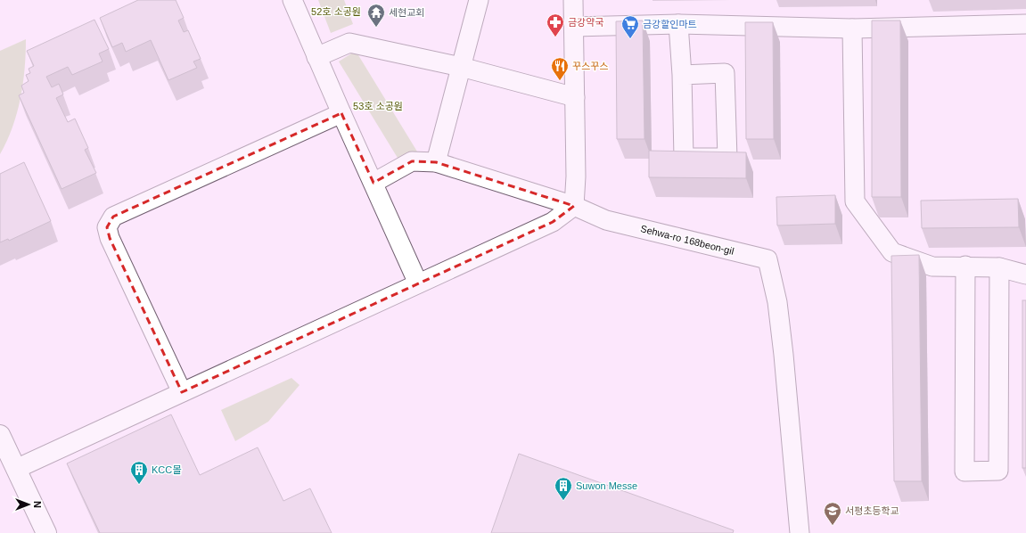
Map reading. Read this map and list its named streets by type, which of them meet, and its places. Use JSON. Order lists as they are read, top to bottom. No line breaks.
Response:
{"streets":{"street":["Sehwa-ro 168beon-gil"]},"parks":["52호 소공원","53호 소공원"],"places":{"temple":["세현교회"],"pharmacy":["금강약국"],"supermarket":["금강할인마트"],"restaurant":["꾸스꾸스"],"building":["KCC몰","Suwon Messe"],"school or university":["서평초등학교"]},"north":"right"}
